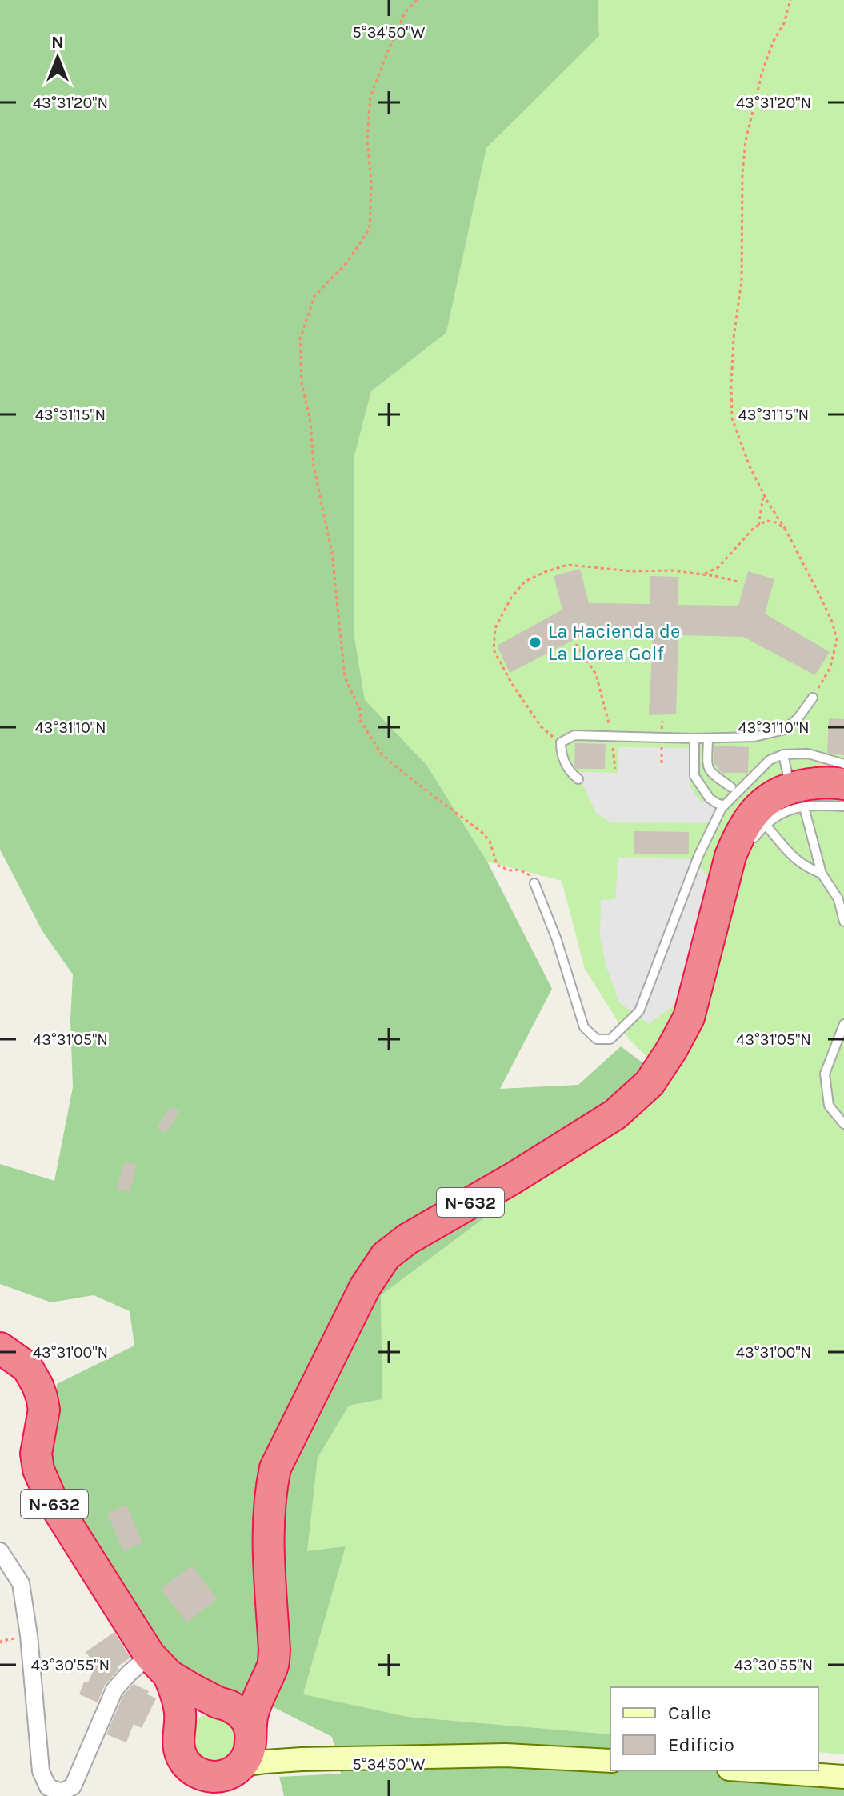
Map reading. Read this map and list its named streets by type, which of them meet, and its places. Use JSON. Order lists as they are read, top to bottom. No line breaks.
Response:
{"streets":{"highway":["N-632"]},"places":["La Hacienda de La Llorea Golf"],"legend":["Calle","Edificio"],"north":"top","coordinates":["5°34'50\"W","43°31'20\"N","43°31'15\"N","43°31'10\"N","43°31'05\"N","43°31'00\"N","43°30'55\"N"]}
